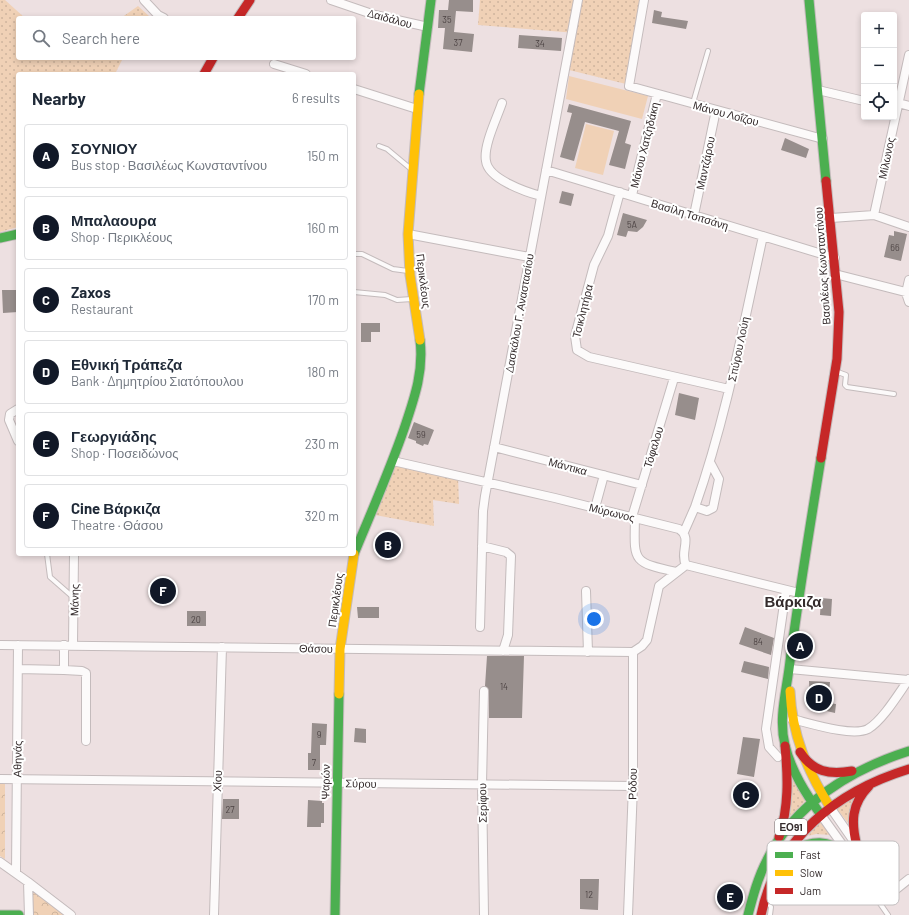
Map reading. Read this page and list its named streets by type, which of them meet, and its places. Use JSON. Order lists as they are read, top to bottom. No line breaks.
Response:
{"streets":{"main road":["Βασιλέως Κωνσταντίνου","Περικλέους","Ψαρών","ΕΟ91"],"street":["Δαιδάλου","Μάνου Λοΐζου","Μάνου Χατζηδάκη","Μίλωνος","Μαντζάρου","Βασίλη Τσιτσάνη","Τσικλητήρα","Δασκάλου Γ. Αναστασίου","Σπύρου Λούη","Τόφαλου","Μάντικα","Μύρωνος","Μάνης","Θάσου","Αθηνάς","Χίου","Σύρου","Ρόδου","Σερίφου"]},"crossings":[["Δαιδάλου","Περικλέους"],["Μάνου Λοΐζου","Μάνου Χατζηδάκη"],["Μάνου Λοΐζου","Μαντζάρου"],["Μάνου Λοΐζου","Βασιλέως Κωνσταντίνου"],["Μάνου Χατζηδάκη","Βασίλη Τσιτσάνη"],["Μαντζάρου","Βασίλη Τσιτσάνη"],["Βασίλη Τσιτσάνη","Βασιλέως Κωνσταντίνου"],["Βασίλη Τσιτσάνη","Τσικλητήρα"],["Βασίλη Τσιτσάνη","Δασκάλου Γ. Αναστασίου"],["Βασίλη Τσιτσάνη","Σπύρου Λούη"],["Βασιλέως Κωνσταντίνου","ΕΟ91"],["Περικλέους","Μύρωνος"],["Περικλέους","Θάσου"],["Περικλέους","Ψαρών"],["Τσικλητήρα","Σπύρου Λούη"],["Τσικλητήρα","Τόφαλου"],["Δασκάλου Γ. Αναστασίου","Μάντικα"],["Δασκάλου Γ. Αναστασίου","Μύρωνος"],["Σπύρου Λούη","Μύρωνος"],["Τόφαλου","Μάντικα"],["Τόφαλου","Μύρωνος"],["Μάνης","Θάσου"],["Θάσου","Αθηνάς"],["Θάσου","Χίου"],["Θάσου","Ψαρών"],["Θάσου","Ρόδου"],["Αθηνάς","Σύρου"],["Χίου","Σύρου"],["Ψαρών","Σύρου"],["Σύρου","Ρόδου"],["Σύρου","Σερίφου"]],"districts":["Βάρκιζα"],"house_numbers":["35","37","34","5A","66","59","20","84","14","9","7","27","12"],"legend":["Fast","Slow","Jam"],"page":{"map_buttons":["+","−"],"search":"Search here","heading":["Nearby","6 results"],"list":[{"mark":"A","name":"ΣΟΥΝΙΟΥ","note":"Bus stop · Βασιλέως Κωνσταντίνου","value":"150 m"},{"mark":"B","name":"Μπαλαουρα","note":"Shop · Περικλέους","value":"160 m"},{"mark":"C","name":"Zaxos","note":"Restaurant","value":"170 m"},{"mark":"D","name":"Εθνική Τράπεζα","note":"Bank · Δημητρίου Σιατόπουλου","value":"180 m"},{"mark":"E","name":"Γεωργιάδης","note":"Shop · Ποσειδώνος","value":"230 m"},{"mark":"F","name":"Cine Βάρκιζα","note":"Theatre · Θάσου","value":"320 m"}],"pins":["B","F","A","D","C","E"]}}
